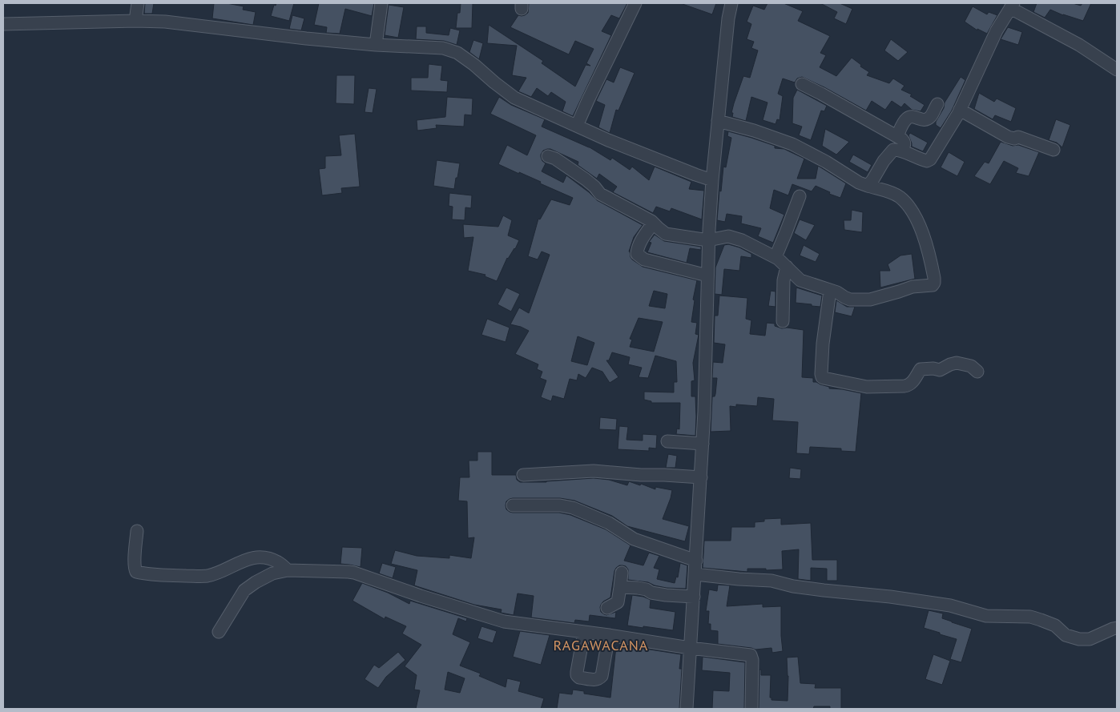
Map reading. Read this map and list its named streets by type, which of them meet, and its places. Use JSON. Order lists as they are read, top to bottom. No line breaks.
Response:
{"districts":["RAGAWACANA"]}
